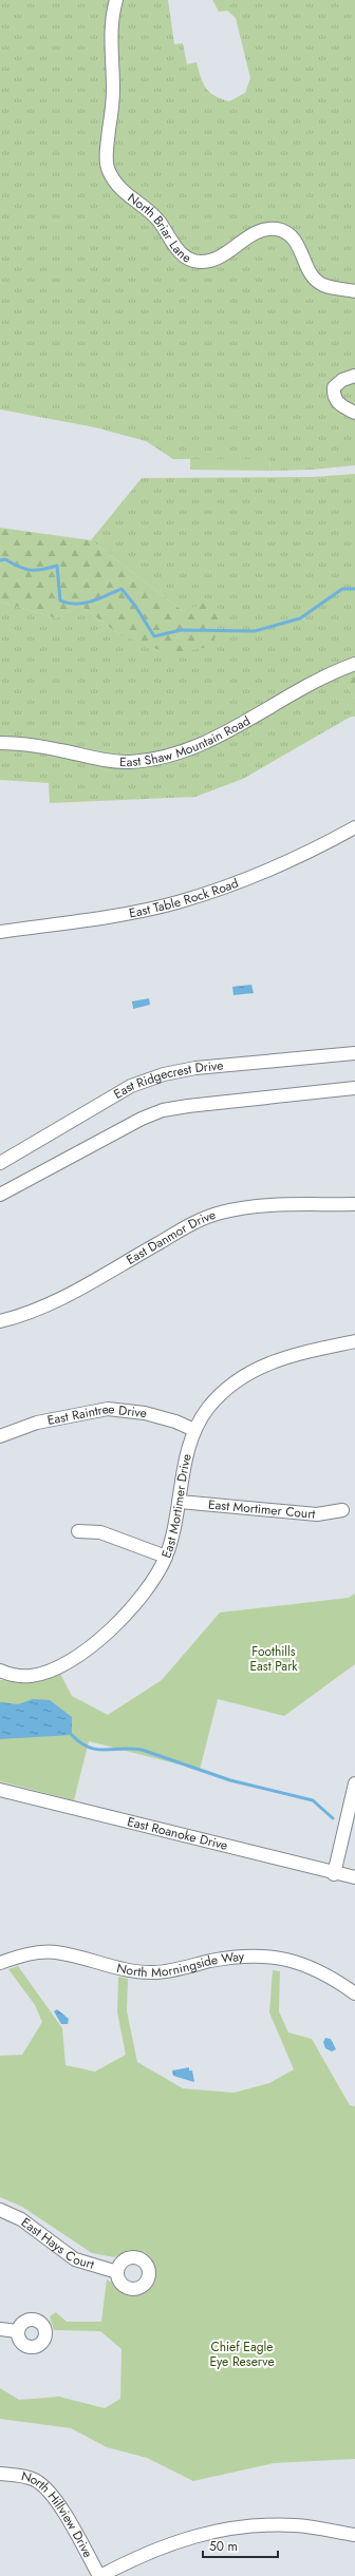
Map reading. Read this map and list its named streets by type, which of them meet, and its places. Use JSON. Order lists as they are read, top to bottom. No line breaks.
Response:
{"streets":{"street":["North Briar Lane","East Shaw Mountain Road","East Table Rock Road","East Ridgecrest Drive","East Danmor Drive","East Raintree Drive","East Mortimer Drive","East Mortimer Court","East Roanoke Drive","North Morningside Way","East Hays Court","North Hillview Drive"]},"crossings":[["East Raintree Drive","East Mortimer Drive"],["East Mortimer Drive","East Mortimer Court"]],"parks":["Foothills East Park","Chief Eagle Eye Reserve"],"scale_bar":"50 m"}
